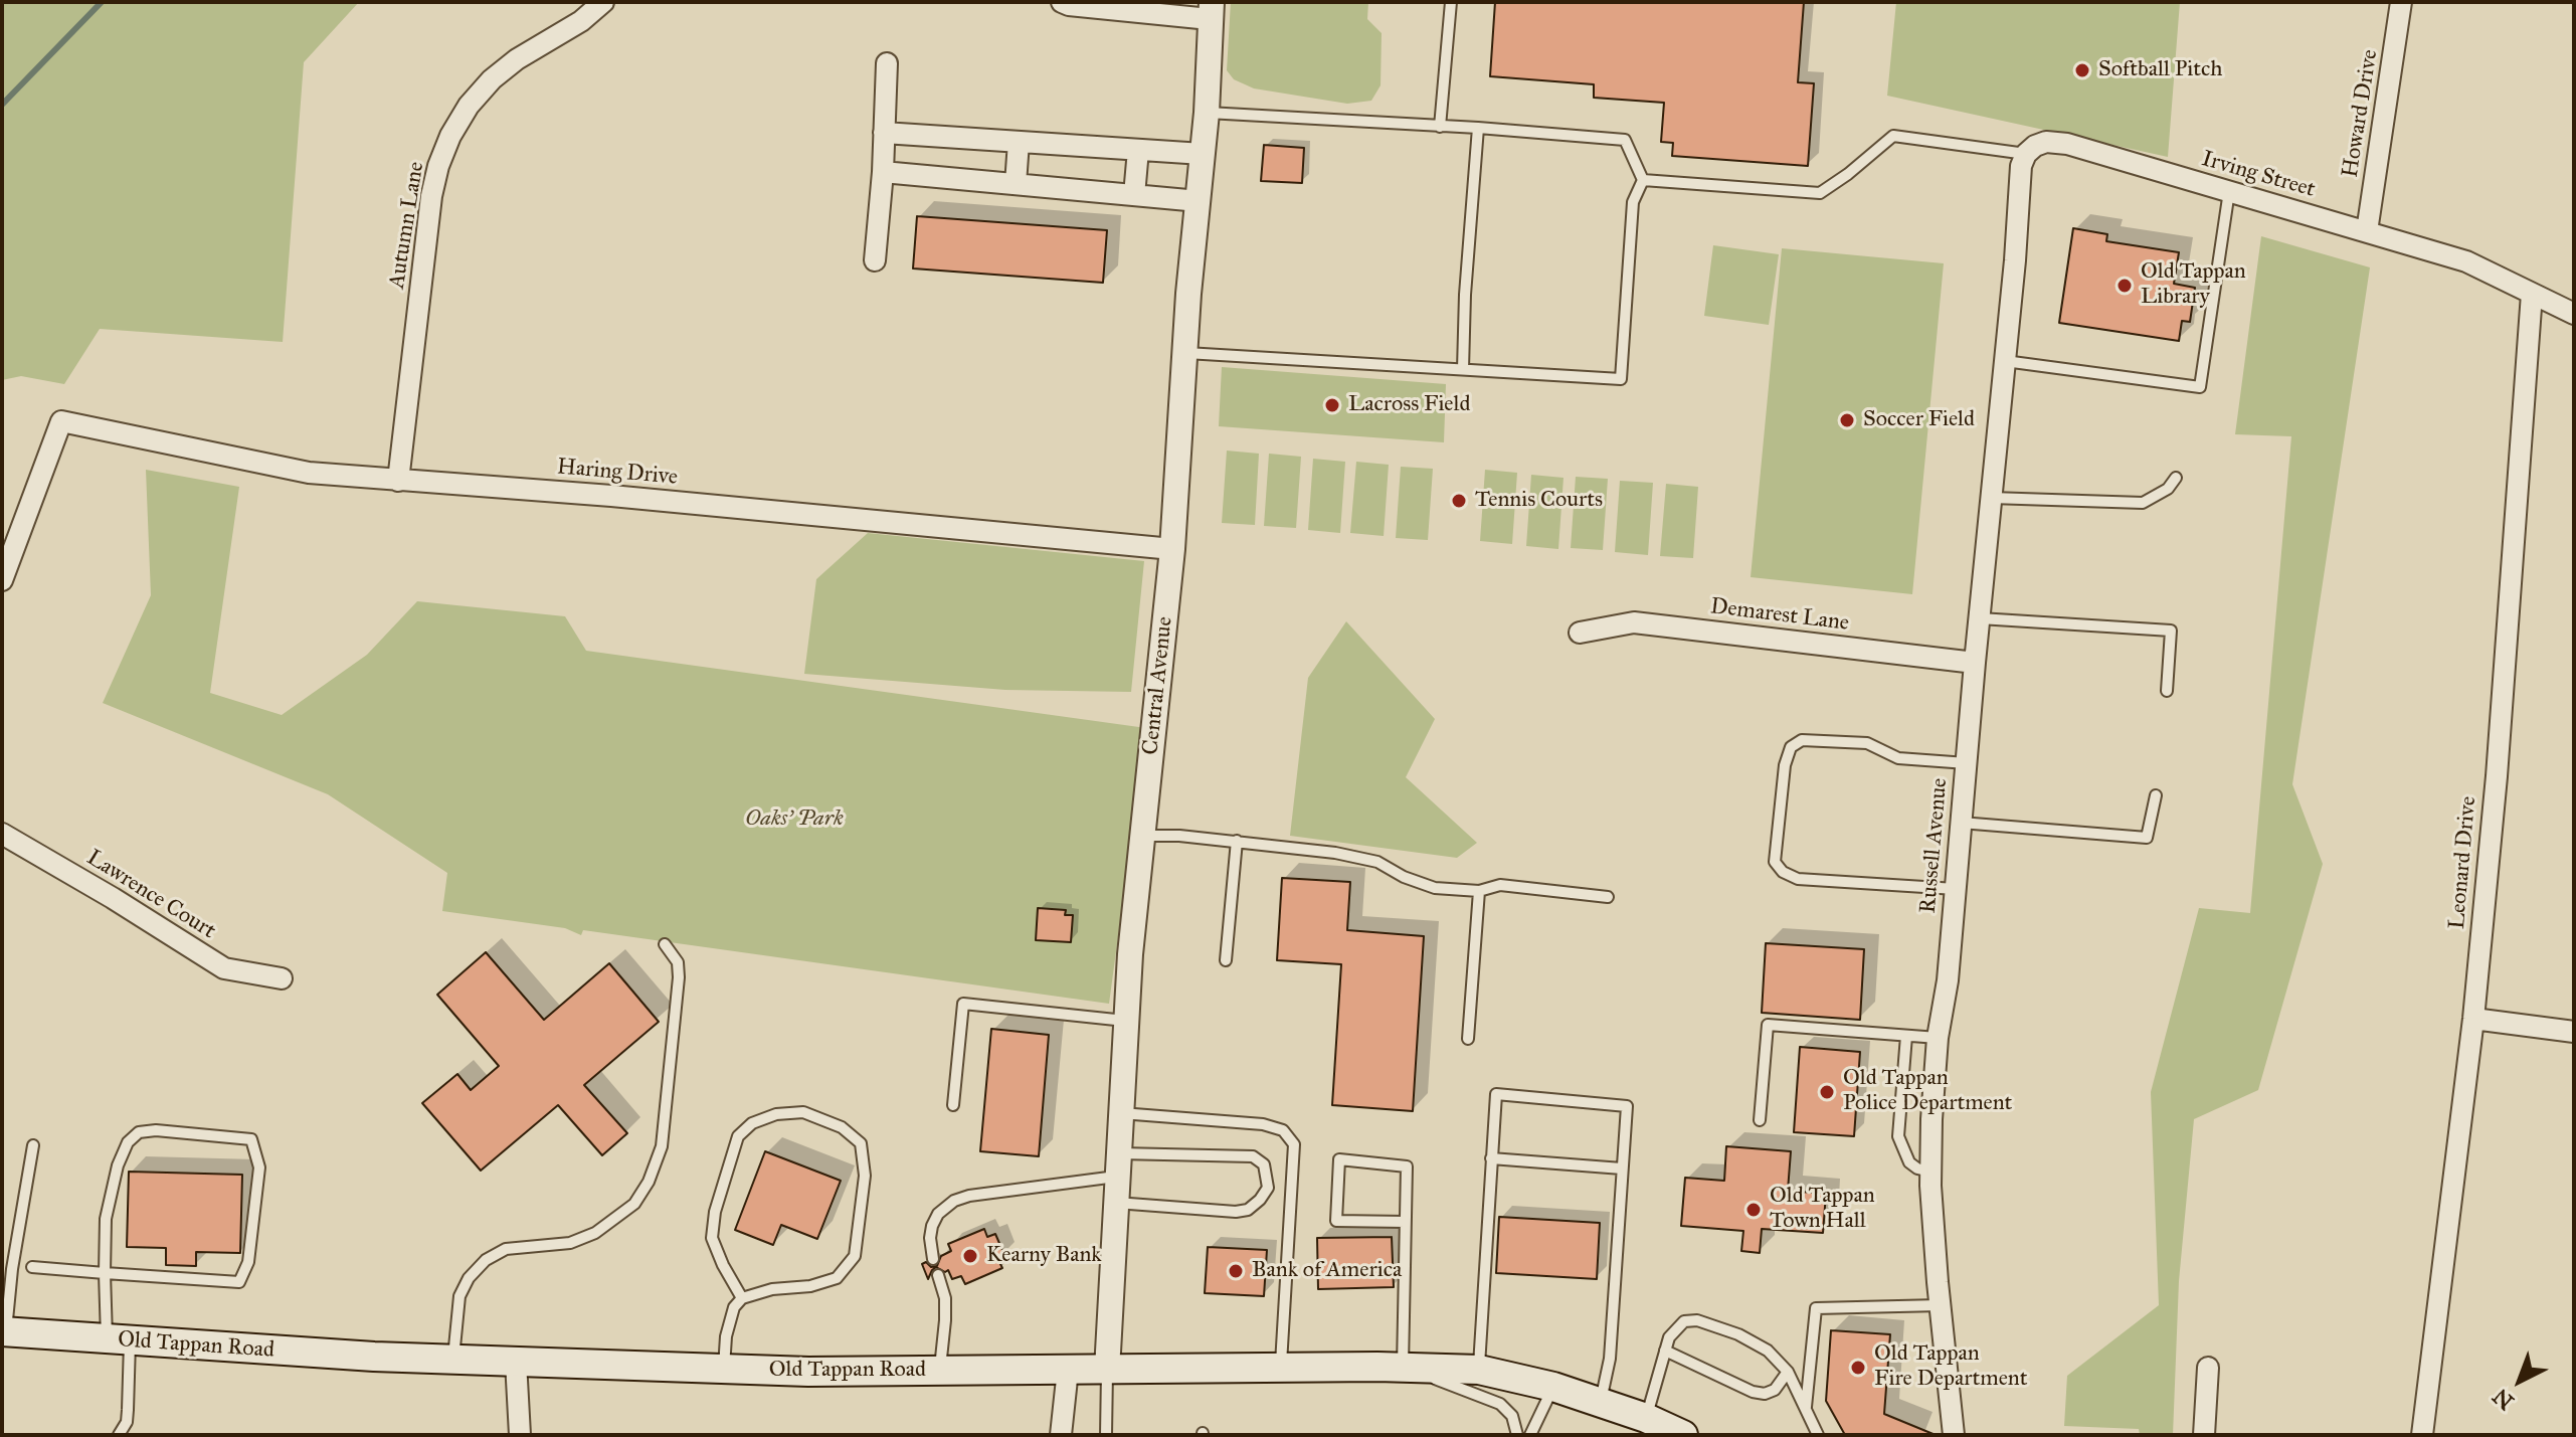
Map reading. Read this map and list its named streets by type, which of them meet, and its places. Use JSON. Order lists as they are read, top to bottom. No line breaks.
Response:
{"streets":{"main road":["Old Tappan Road"],"street":["Howard Drive","Irving Street","Autumn Lane","Haring Drive","Demarest Lane","Central Avenue","Russell Avenue","Leonard Drive","Lawrence Court"]},"crossings":[["Howard Drive","Irving Street"],["Irving Street","Russell Avenue"],["Irving Street","Leonard Drive"],["Autumn Lane","Haring Drive"],["Haring Drive","Central Avenue"],["Demarest Lane","Russell Avenue"],["Central Avenue","Old Tappan Road"]],"parks":["Oaks' Park"],"places":["Softball Pitch","Old Tappan Library","Lacross Field","Soccer Field","Tennis Courts","Old Tappan Police Department","Old Tappan Town Hall","Kearny Bank","Bank of America","Old Tappan Fire Department"],"north":"bottom left"}
